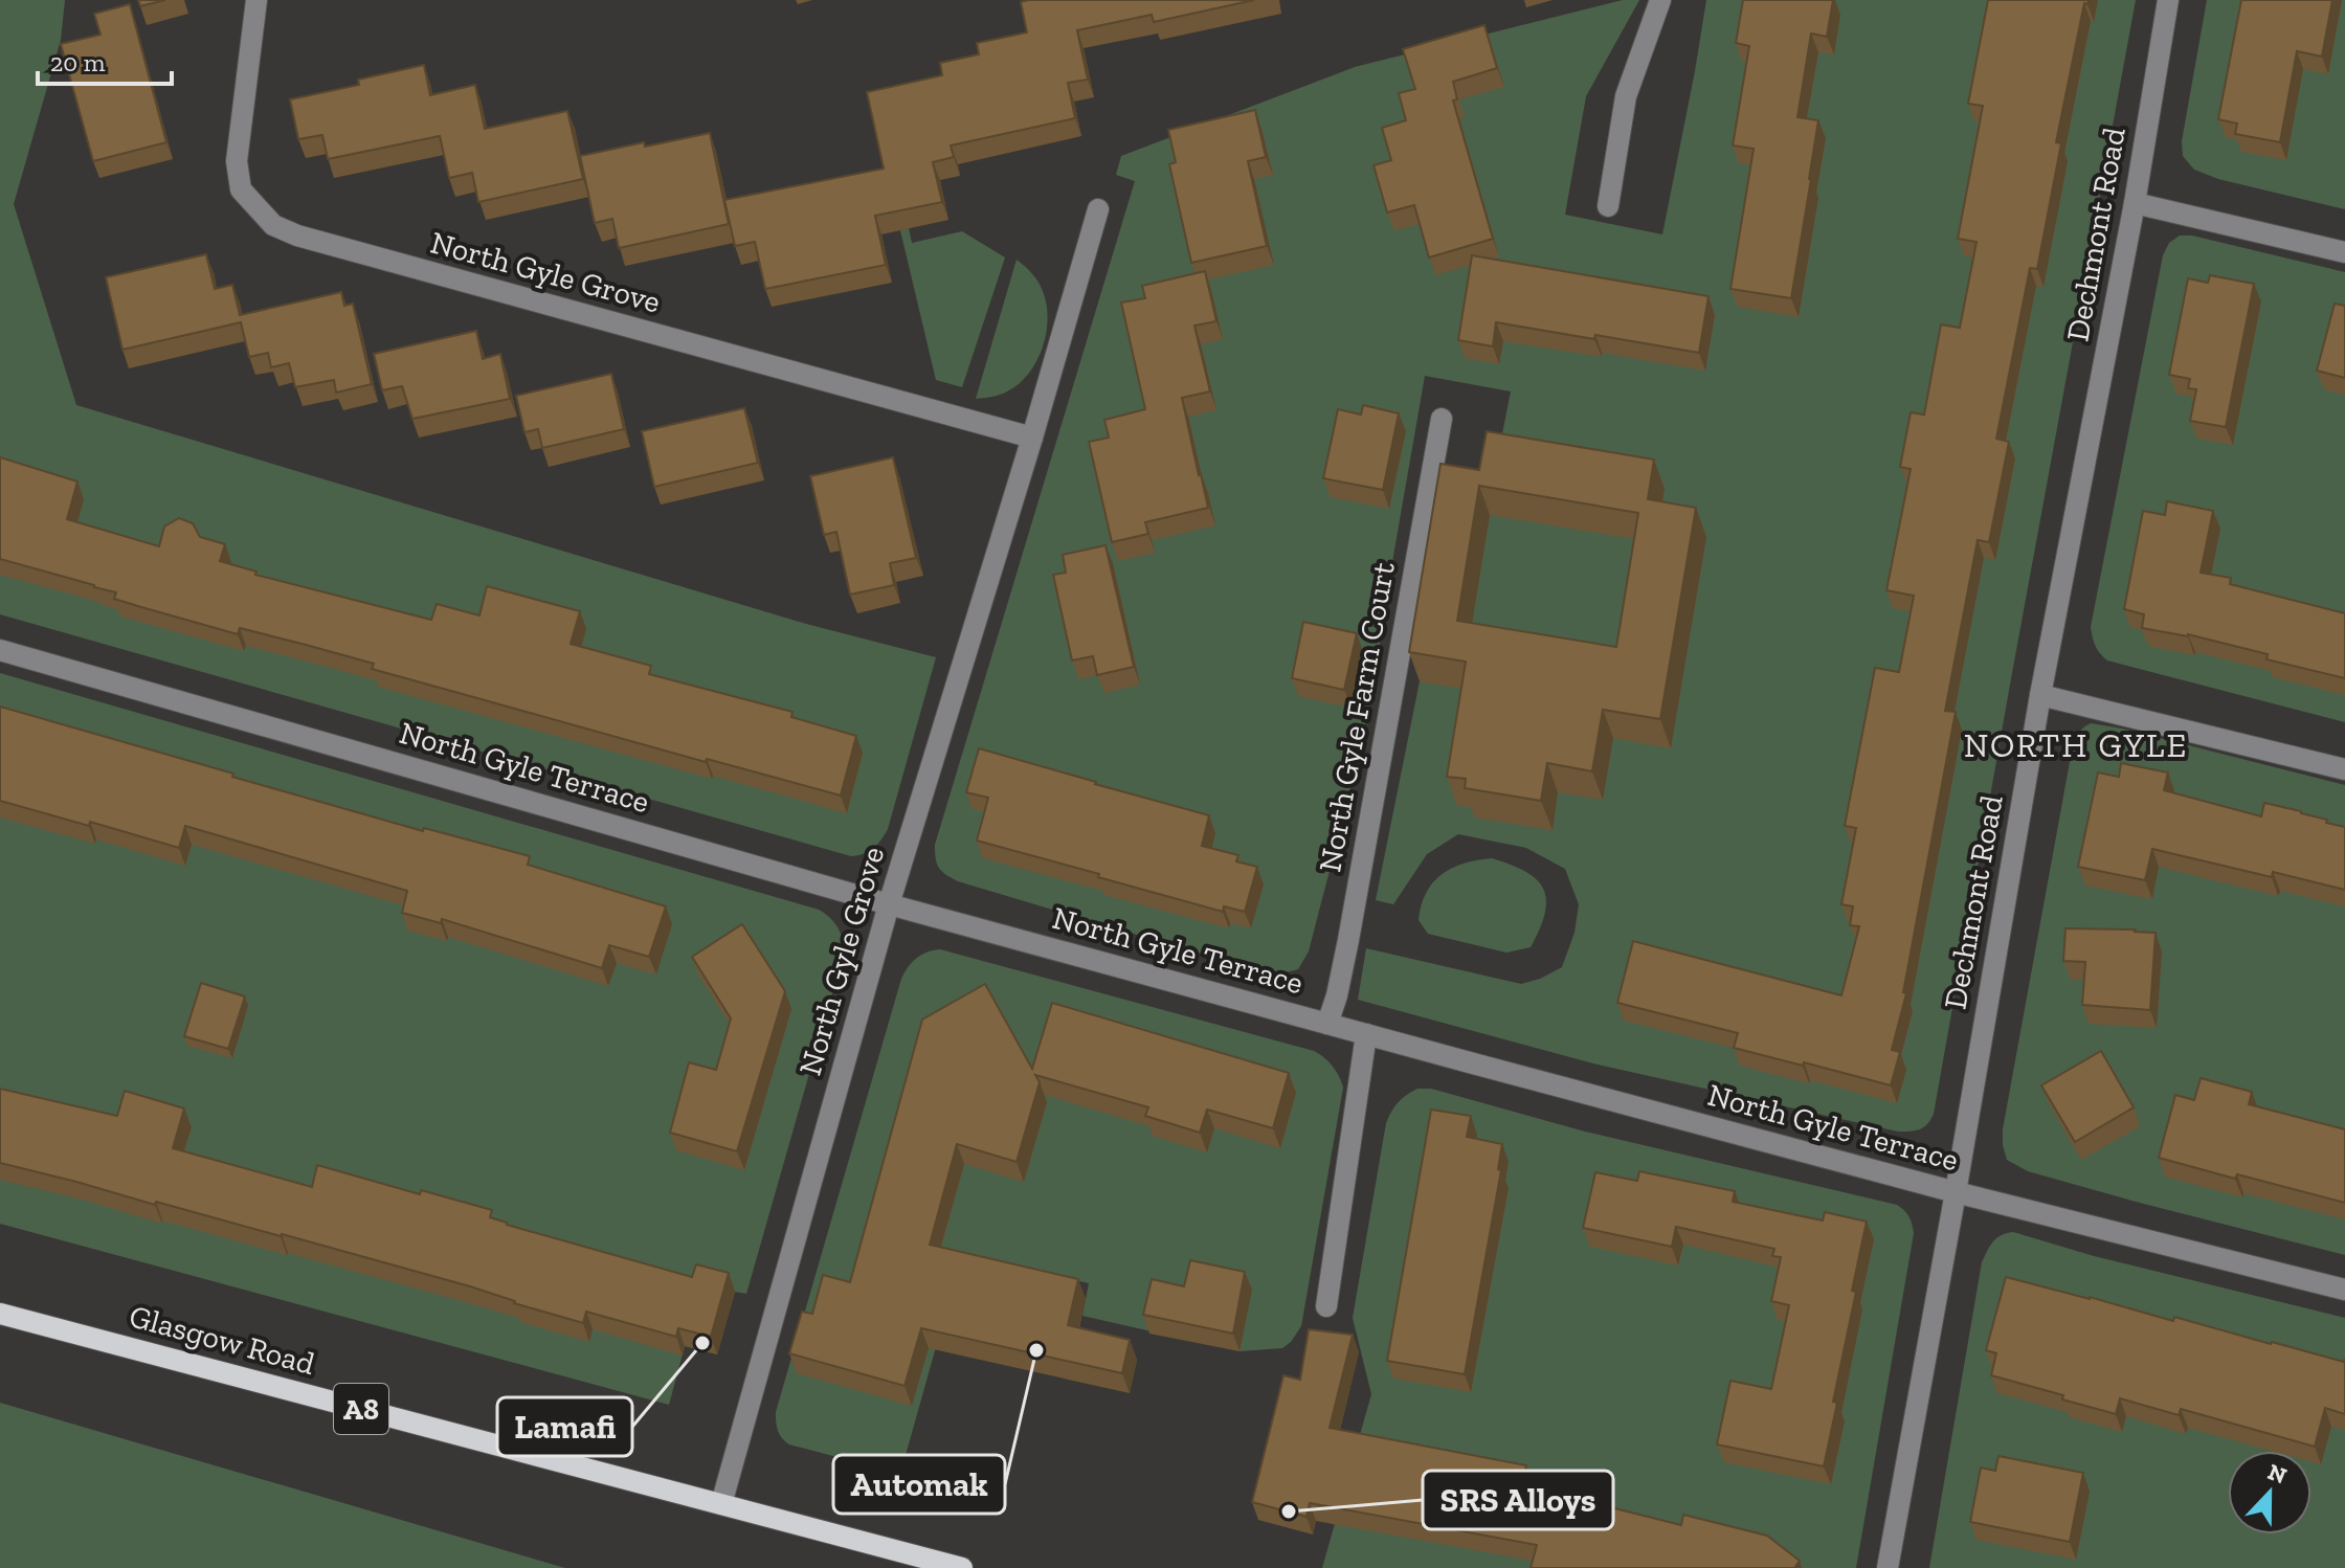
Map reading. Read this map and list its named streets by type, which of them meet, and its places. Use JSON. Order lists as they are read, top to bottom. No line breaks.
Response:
{"streets":{"main road":["Glasgow Road","A8"],"street":["Dechmont Road","North Gyle Grove","North Gyle Farm Court","North Gyle Terrace"]},"crossings":[["Dechmont Road","North Gyle Terrace"],["North Gyle Grove","North Gyle Terrace"],["North Gyle Grove","Glasgow Road"],["North Gyle Farm Court","North Gyle Terrace"]],"districts":["NORTH GYLE"],"places":["Lamafi","Automak","SRS Alloys"],"scale_bar":"20 m","north":"top"}
